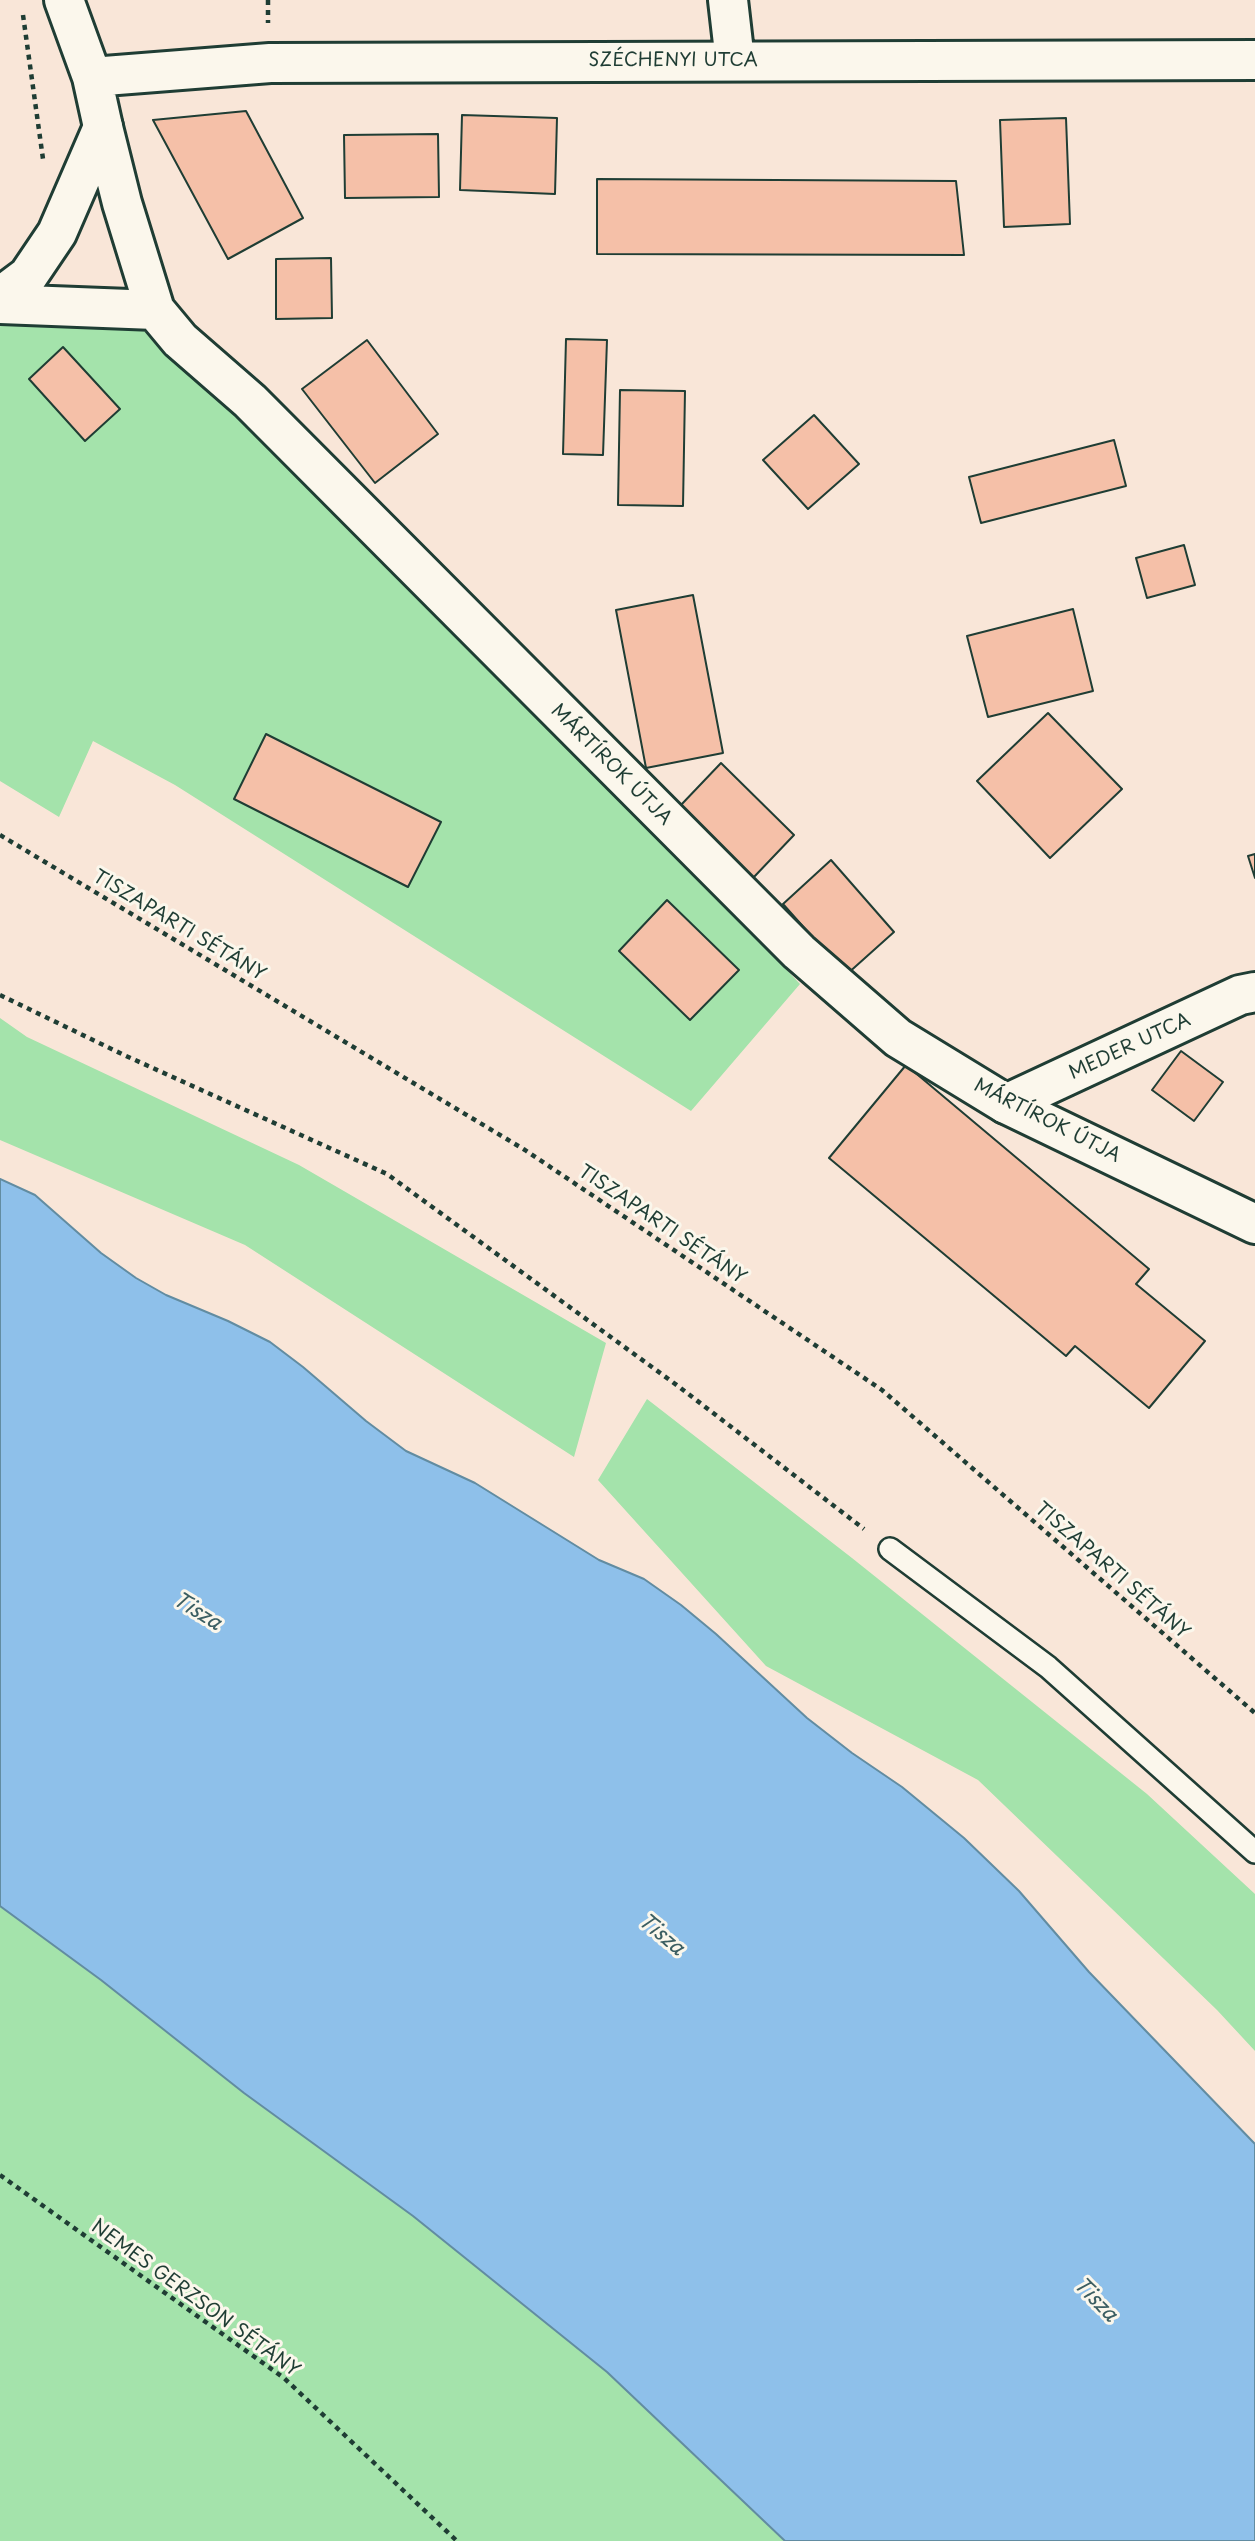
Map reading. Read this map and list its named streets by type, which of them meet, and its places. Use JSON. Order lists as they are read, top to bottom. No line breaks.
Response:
{"streets":{"street":["SZÉCHENYI UTCA","MÁRTÍROK ÚTJA","MEDER UTCA"],"path":["TISZAPARTI SÉTÁNY","NEMES GERZSON SÉTÁNY"]},"crossings":[["MÁRTÍROK ÚTJA","MEDER UTCA"]],"water":["Tisza"]}
